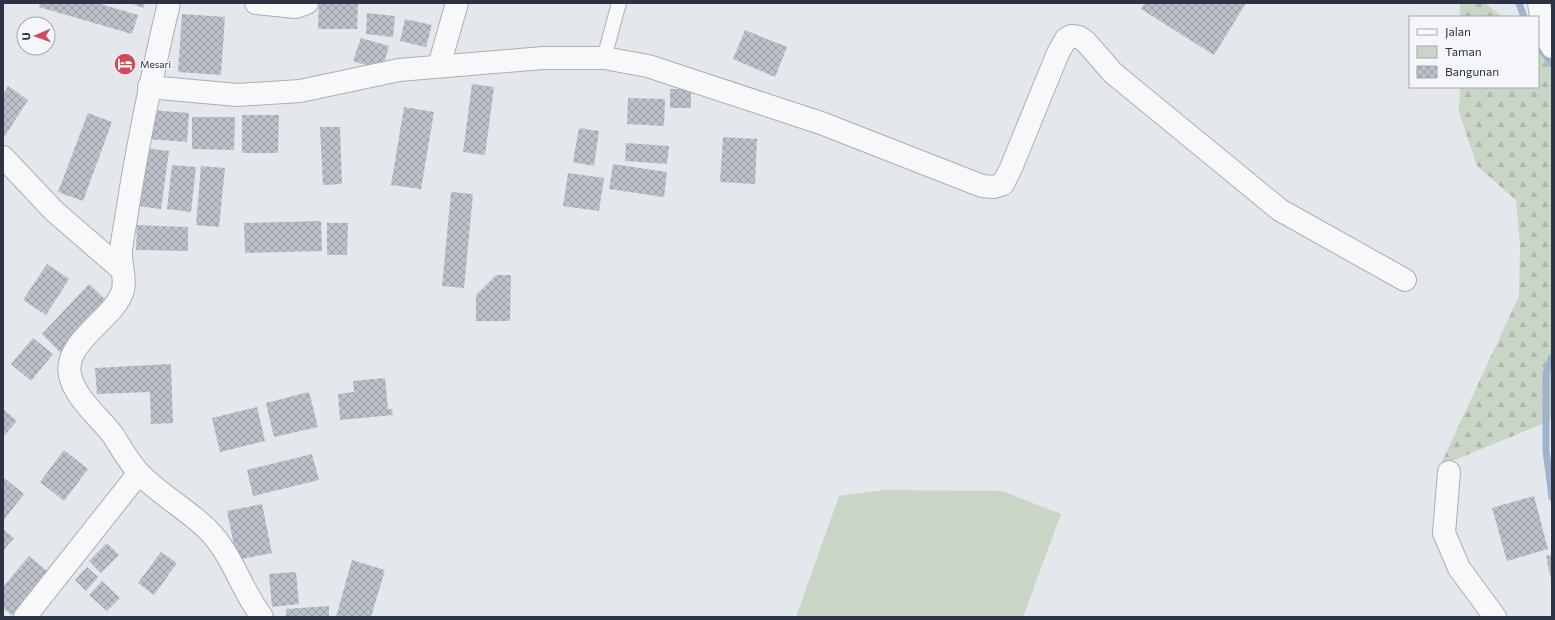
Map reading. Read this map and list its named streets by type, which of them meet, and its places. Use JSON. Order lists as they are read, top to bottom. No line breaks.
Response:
{"places":{"hotel":["Mesari"]},"legend":["Jalan","Taman","Bangunan"],"north":"left"}
